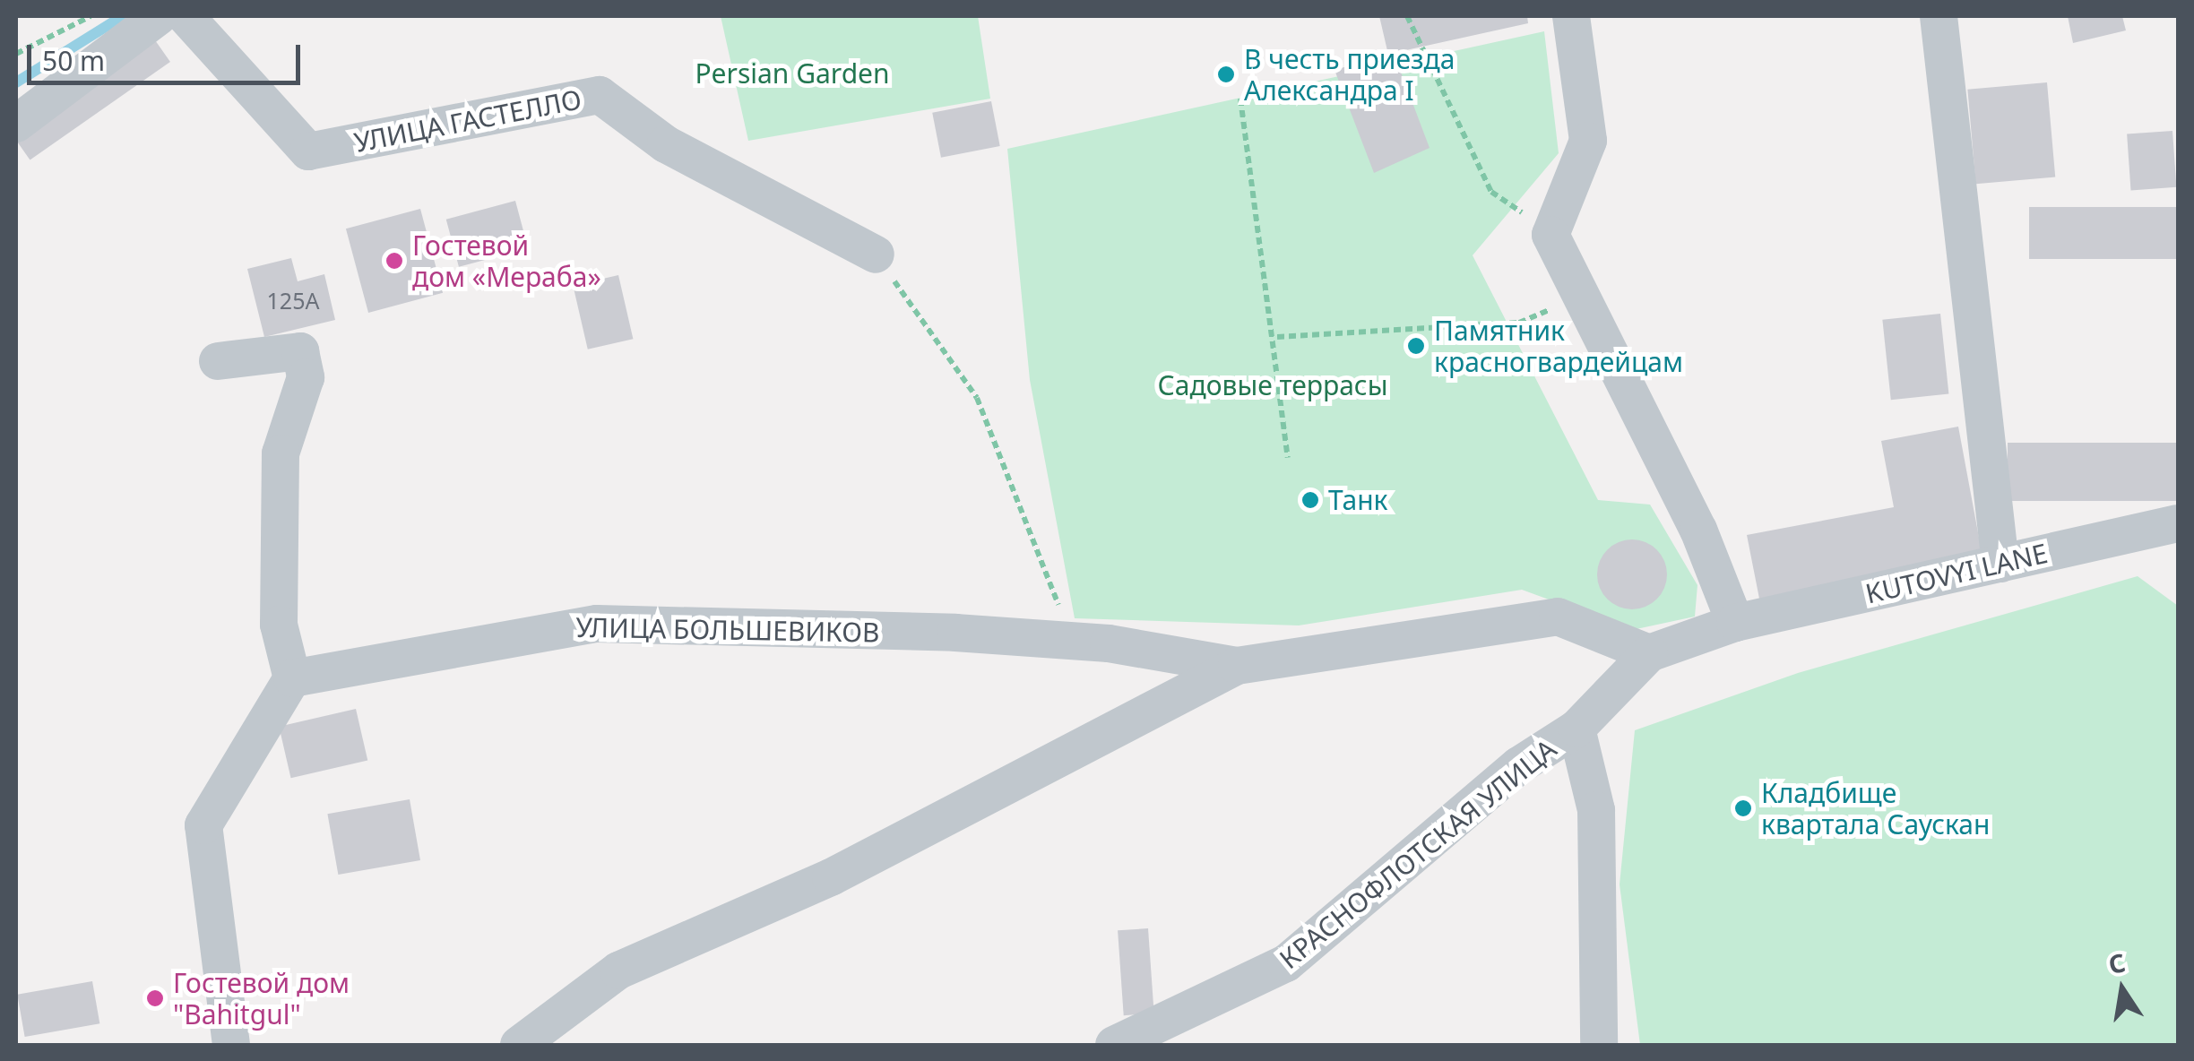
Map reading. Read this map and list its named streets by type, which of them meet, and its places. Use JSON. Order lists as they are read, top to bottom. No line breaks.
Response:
{"streets":{"street":["УЛИЦА ГАСТЕЛЛО","KUTOVYI LANE","УЛИЦА БОЛЬШЕВИКОВ","КРАСНОФЛОТСКАЯ УЛИЦА"]},"crossings":[["KUTOVYI LANE","КРАСНОФЛОТСКАЯ УЛИЦА"]],"parks":["Persian Garden","Садовые террасы"],"places":["В честь приезда Александра I","Гостевой дом «Мераба»","Памятник красногвардейцам","Танк","Кладбище квартала Саускан","Гостевой дом \"Bahitgul\""],"house_numbers":["125А"],"scale_bar":"50 m","north":"top"}
